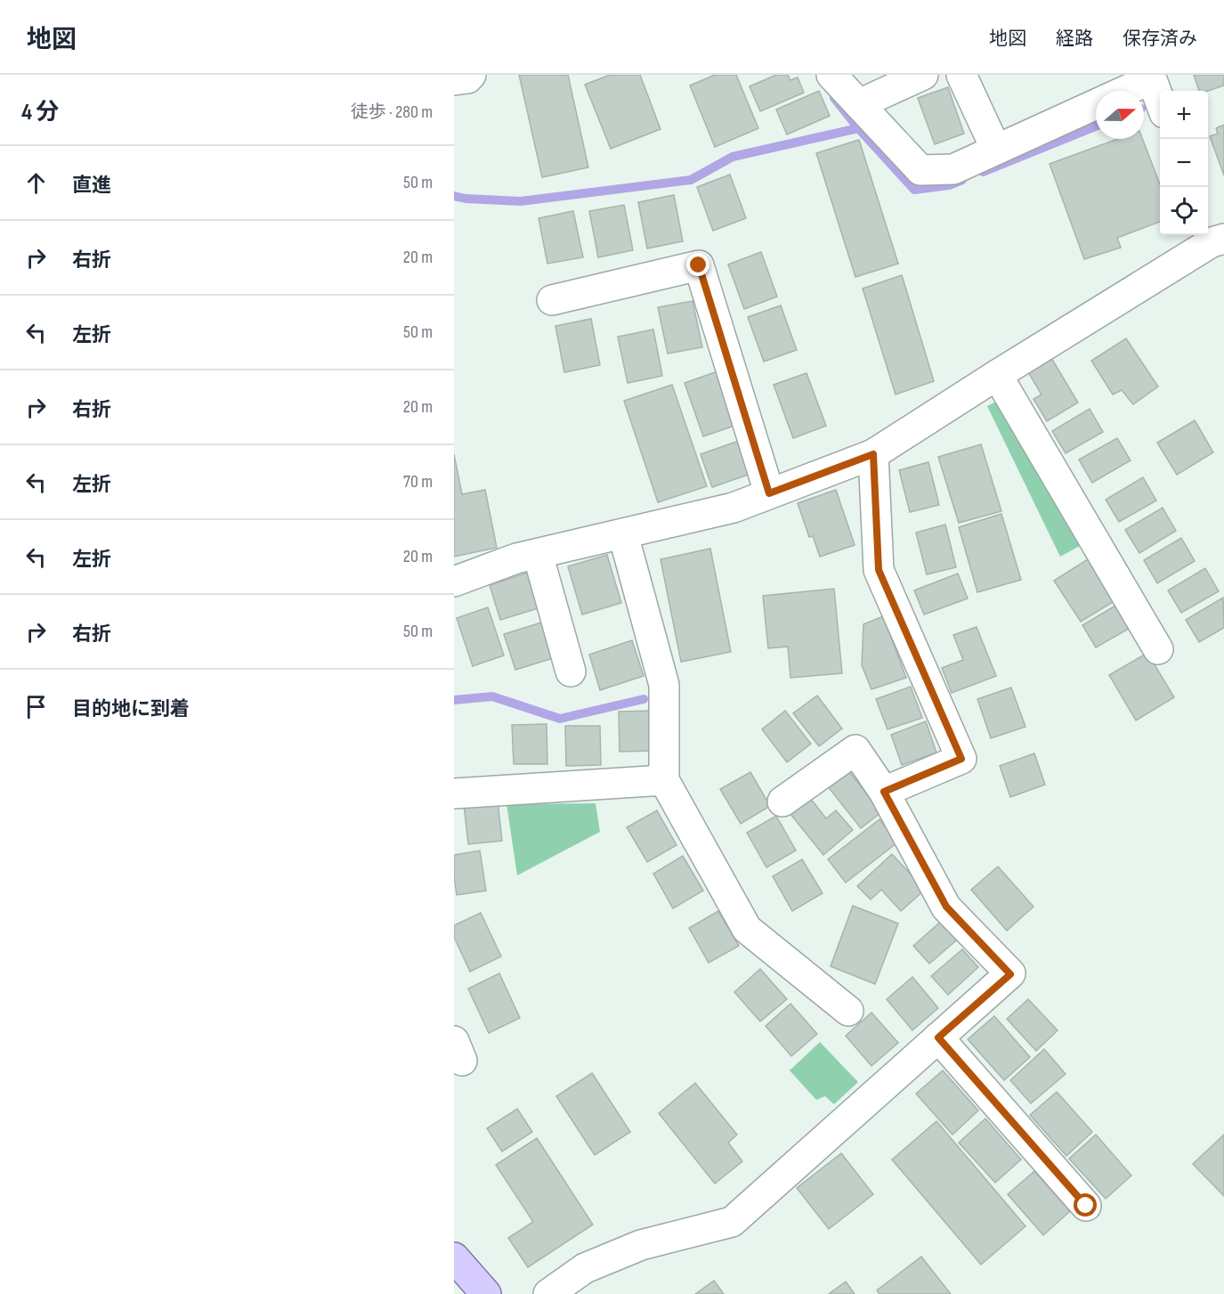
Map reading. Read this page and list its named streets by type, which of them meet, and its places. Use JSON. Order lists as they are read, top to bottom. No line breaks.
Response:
{"north":"right","page":{"header":"地図","nav":["地図","経路","保存済み"],"heading":["4 分","徒歩 · 280 m"],"map_buttons":["+","−"],"list":[["直進","50 m"],["右折","20 m"],["左折","50 m"],["右折","20 m"],["左折","70 m"],["左折","20 m"],["右折","50 m"],"目的地に到着"]}}
